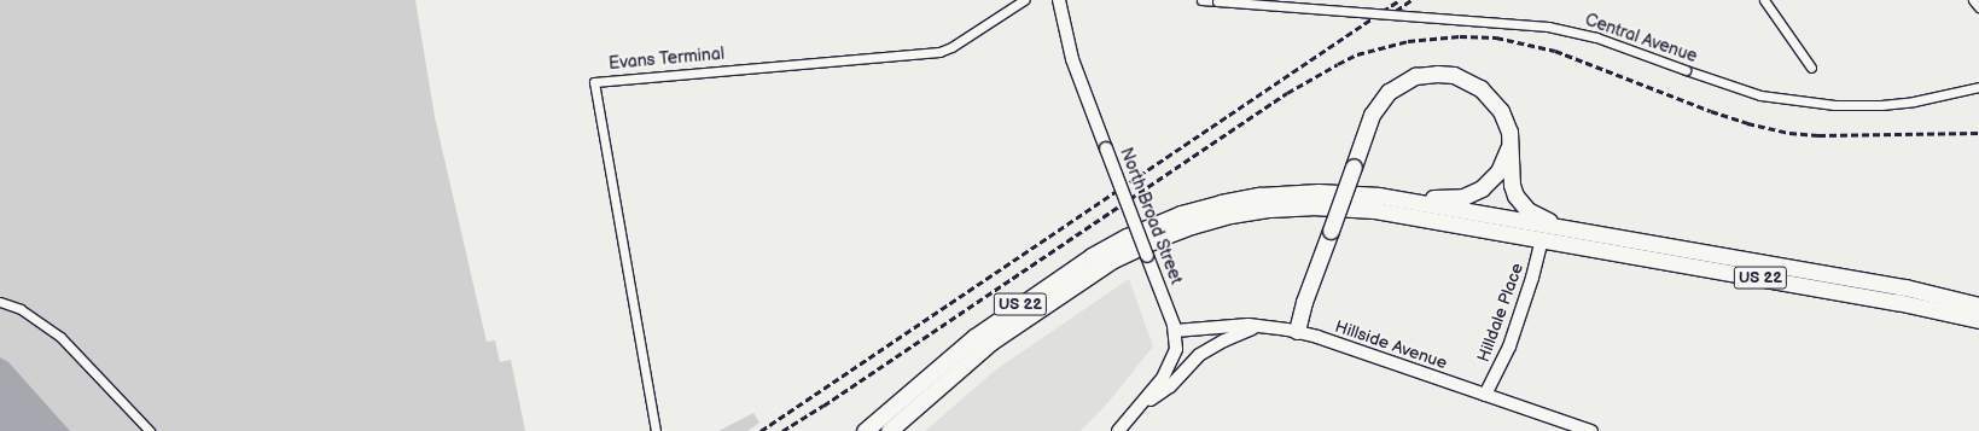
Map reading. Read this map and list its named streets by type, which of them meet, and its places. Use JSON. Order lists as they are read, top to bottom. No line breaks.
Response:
{"streets":{"highway":["US 22"],"main road":["North Broad Street","Hilldale Place","Hillside Avenue"],"street":["Central Avenue","Evans Terminal"]},"crossings":[["North Broad Street","Hillside Avenue"],["US 22","Hilldale Place"],["Hilldale Place","Hillside Avenue"]]}
